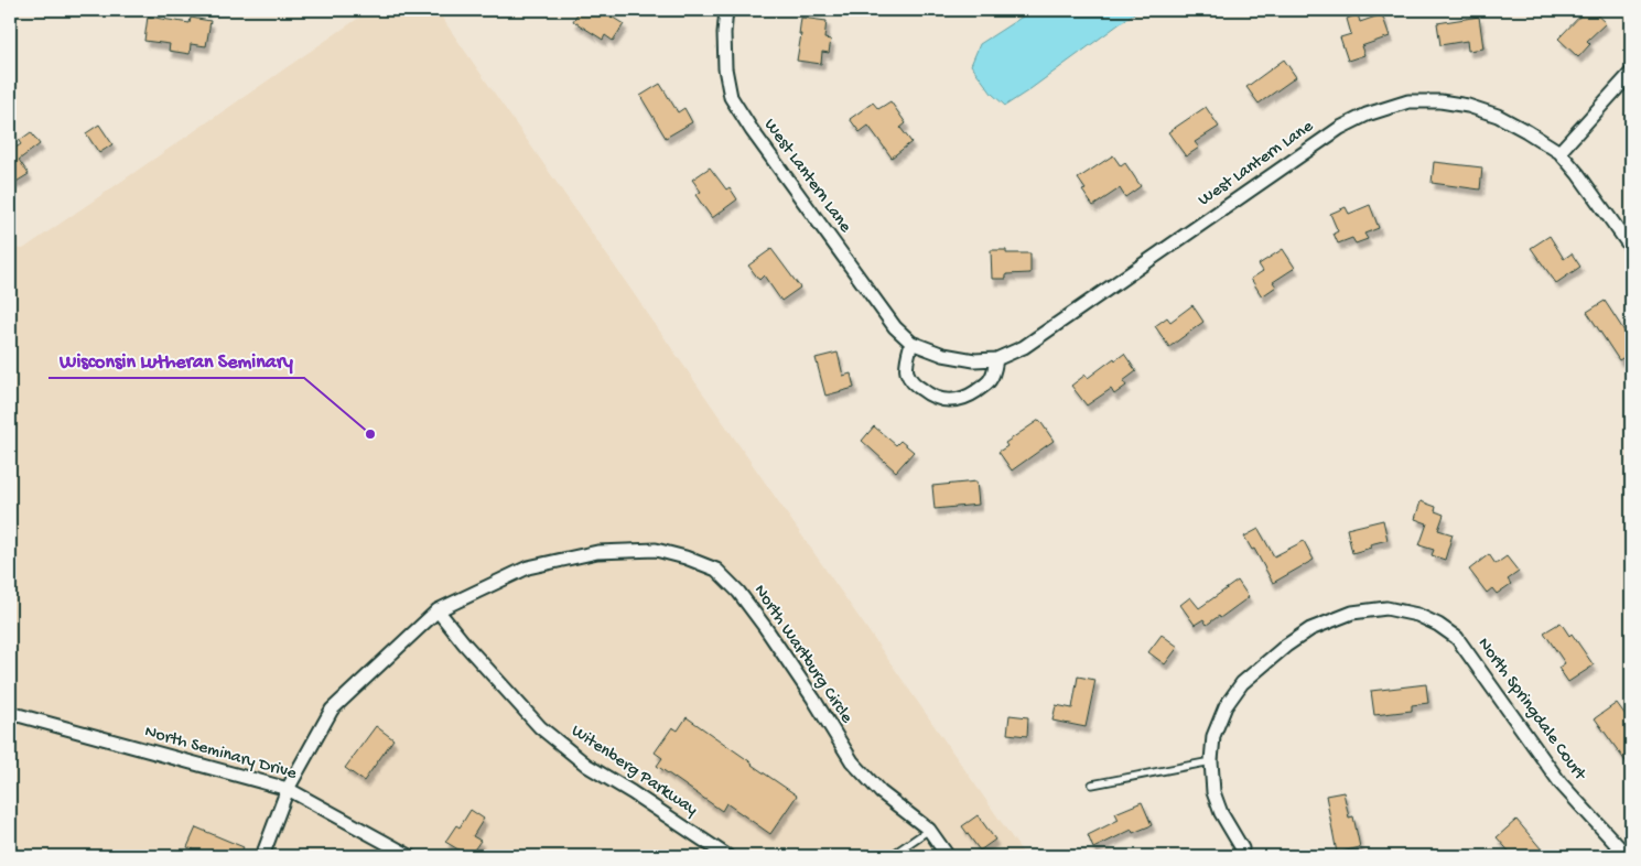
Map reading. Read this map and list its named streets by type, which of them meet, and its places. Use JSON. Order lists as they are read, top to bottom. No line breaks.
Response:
{"streets":{"street":["West Lantern Lane","North Wartburg Circle","North Springdale Court","North Seminary Drive","Witenberg Parkway"]},"crossings":[["North Wartburg Circle","North Seminary Drive"],["North Wartburg Circle","Witenberg Parkway"]],"places":["Wisconsin Lutheran Seminary"]}
